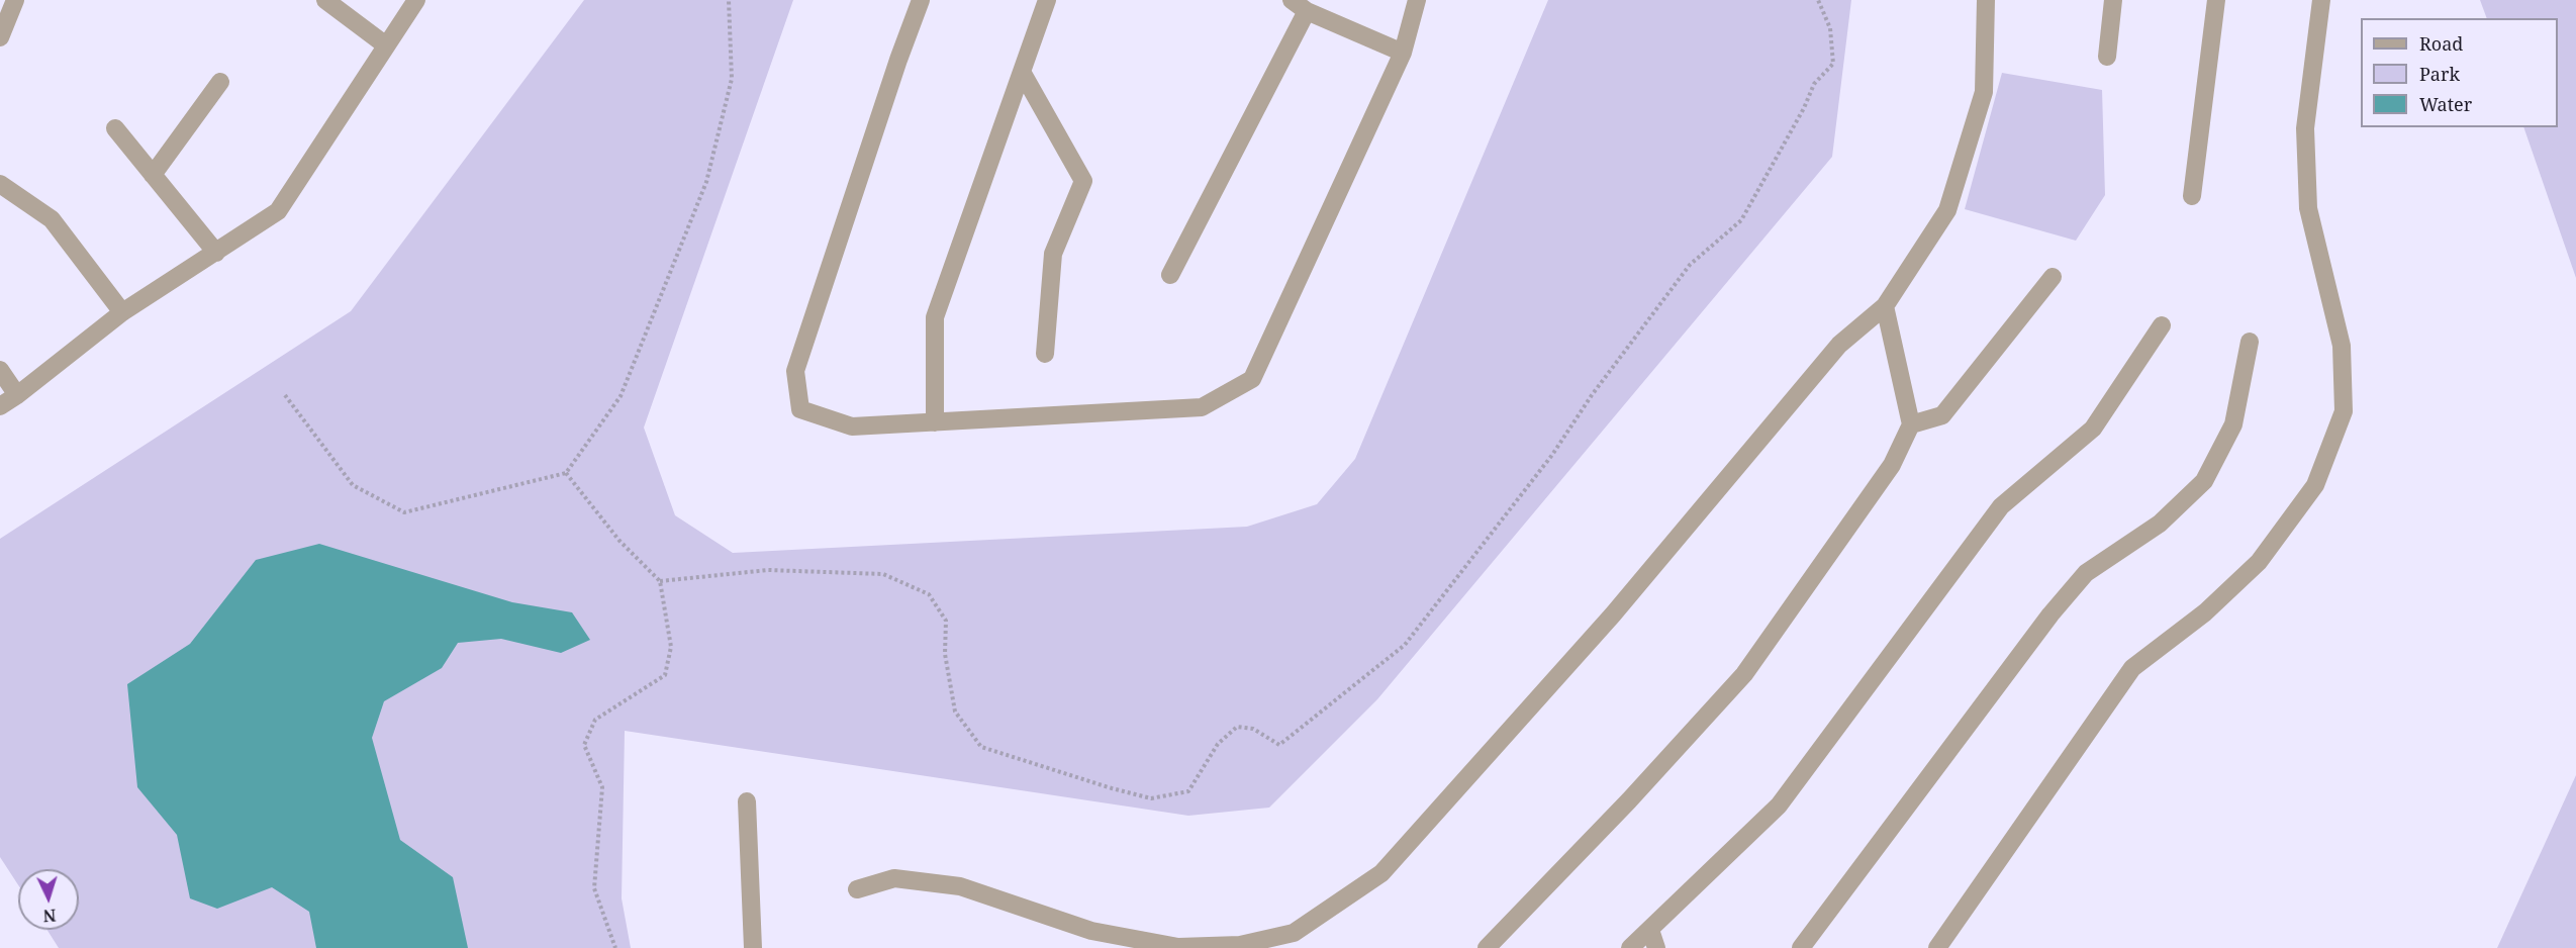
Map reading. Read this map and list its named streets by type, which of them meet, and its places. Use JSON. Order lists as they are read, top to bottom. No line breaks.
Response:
{"legend":["Road","Park","Water"],"north":"bottom"}
